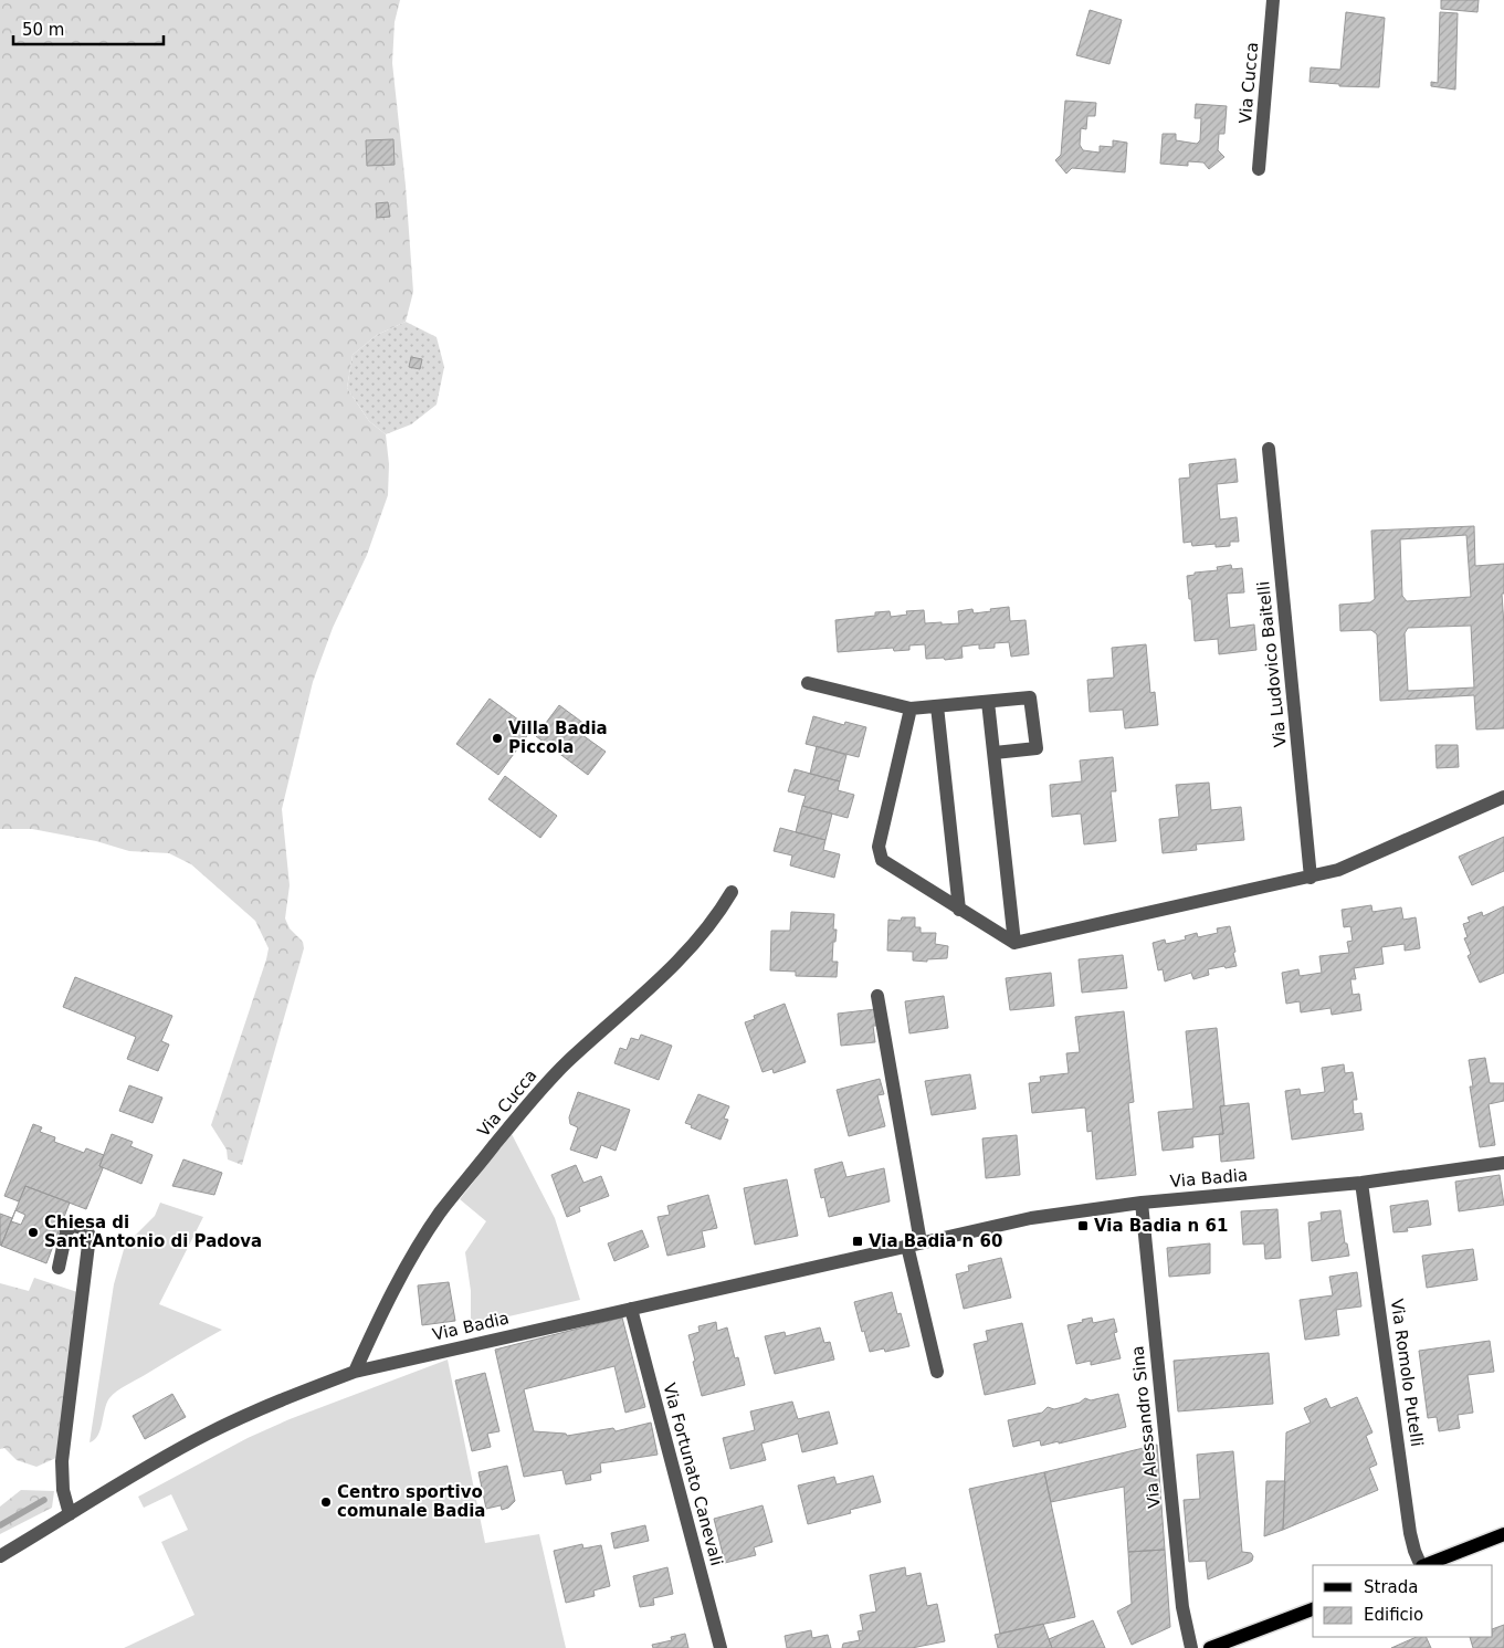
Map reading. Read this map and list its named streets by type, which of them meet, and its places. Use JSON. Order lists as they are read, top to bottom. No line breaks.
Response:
{"streets":{"street":["Via Cucca","Via Ludovico Baitelli","Via Badia","Via Romolo Putelli","Via Alessandro Sina","Via Fortunato Canevali"]},"crossings":[["Via Cucca","Via Badia"],["Via Badia","Via Romolo Putelli"],["Via Badia","Via Alessandro Sina"],["Via Badia","Via Fortunato Canevali"]],"places":{"other":["Villa Badia Piccola","Chiesa di Sant'Antonio di Padova","Centro sportivo comunale Badia"],"transit":["Via Badia n 61","Via Badia n 60"]},"legend":["Strada","Edificio"],"scale_bar":"50 m"}
